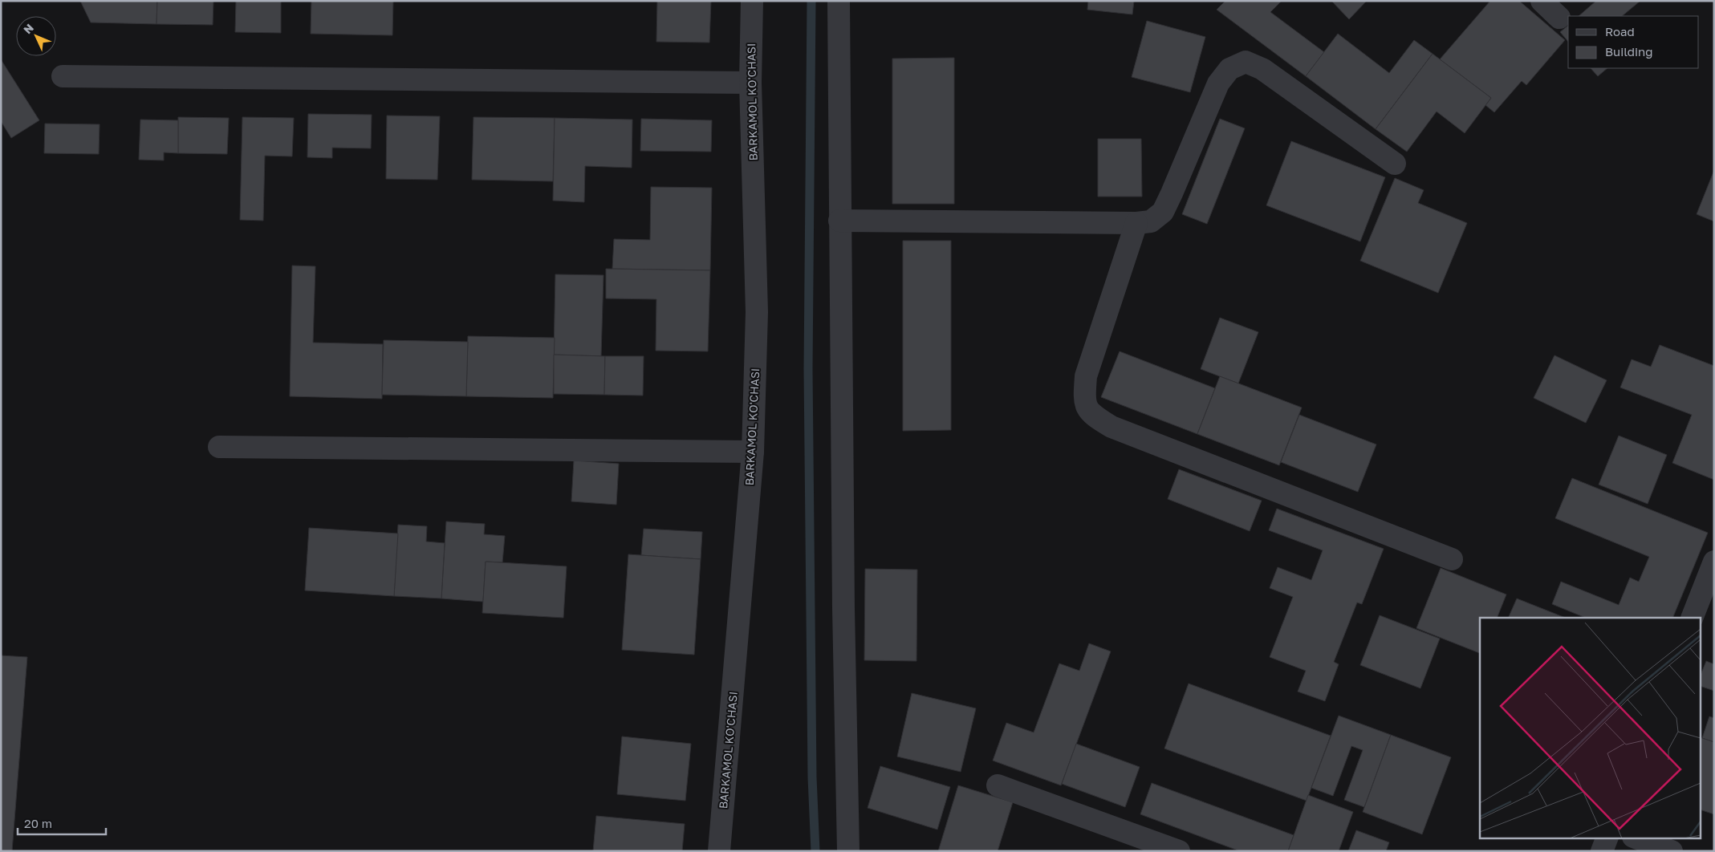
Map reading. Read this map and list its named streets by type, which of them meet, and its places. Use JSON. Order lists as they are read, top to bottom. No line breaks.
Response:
{"streets":{"street":["BARKAMOL KO'CHASI"]},"legend":["Road","Building"],"scale_bar":"20 m","north":"top left"}
